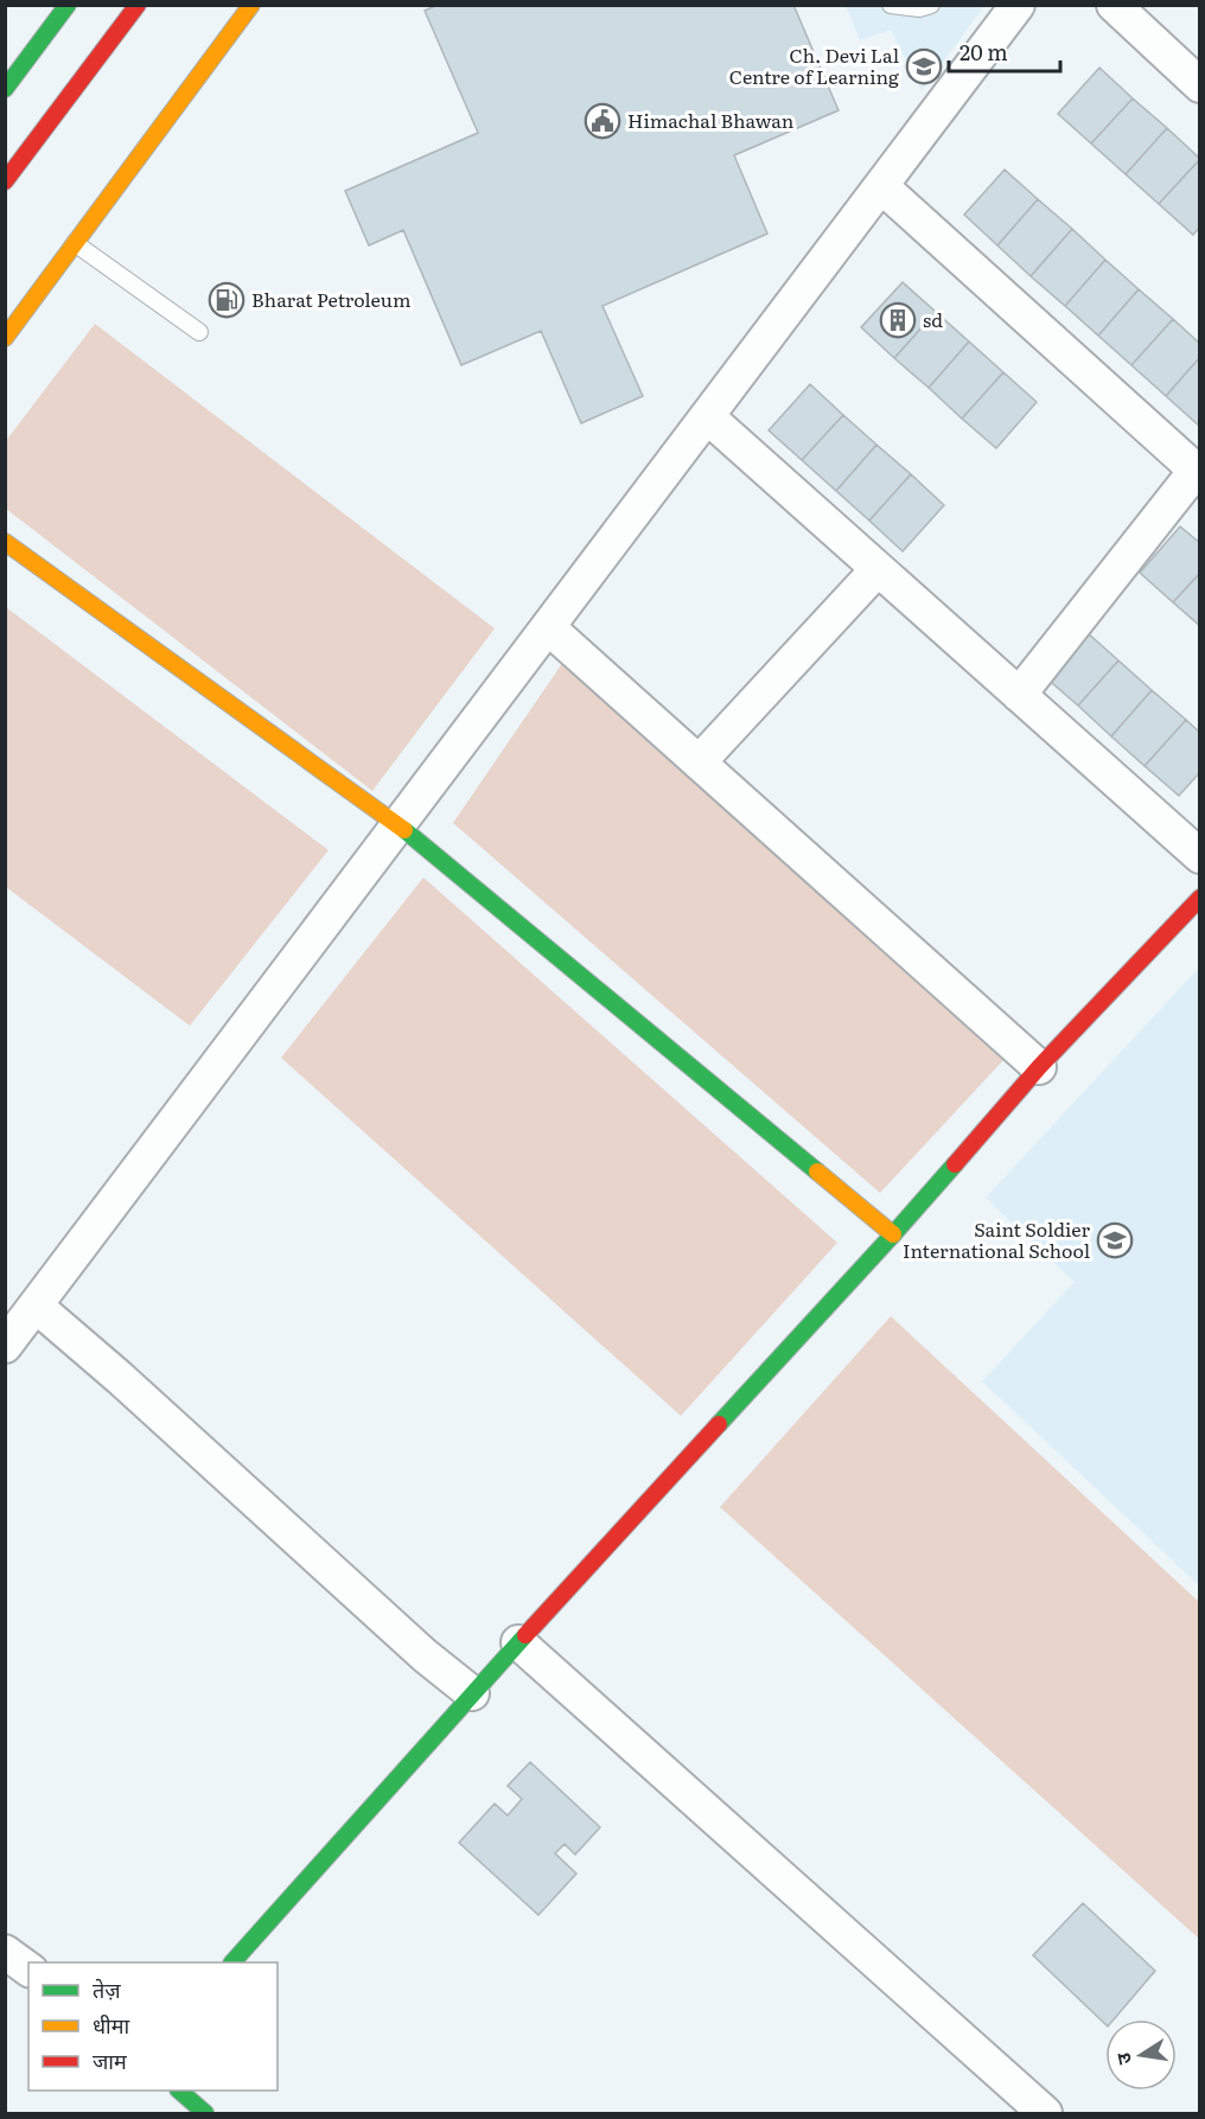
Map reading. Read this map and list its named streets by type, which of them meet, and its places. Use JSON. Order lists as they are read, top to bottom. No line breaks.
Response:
{"places":{"school or university":["Ch. Devi Lal Centre of Learning","Saint Soldier International School"],"public building":["Himachal Bhawan"],"fuel station":["Bharat Petroleum"],"building":["sd"]},"legend":["तेज़","धीमा","जाम"],"scale_bar":"20 m","north":"left"}
